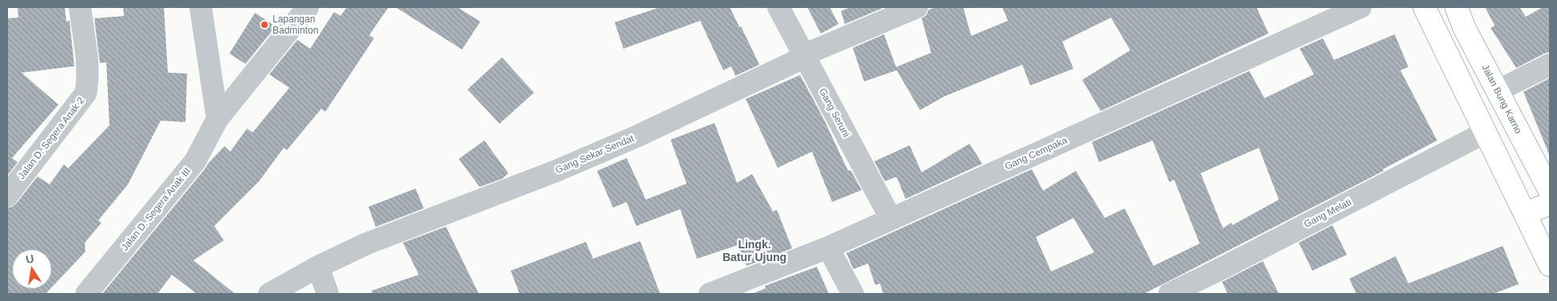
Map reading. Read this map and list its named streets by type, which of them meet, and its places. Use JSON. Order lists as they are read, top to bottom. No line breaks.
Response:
{"streets":{"main road":["Jalan Bung Karno"],"street":["Gang Seruni","Jalan D. Segera Anak 2","Gang Cempaka","Gang Sekar Sendat","Jalan D. Segera Anak III","Gang Melati"]},"crossings":[["Gang Seruni","Gang Cempaka"],["Gang Seruni","Gang Sekar Sendat"]],"districts":["Lingk. Batur Ujung"],"places":["Lapangan Badminton"],"north":"top"}
